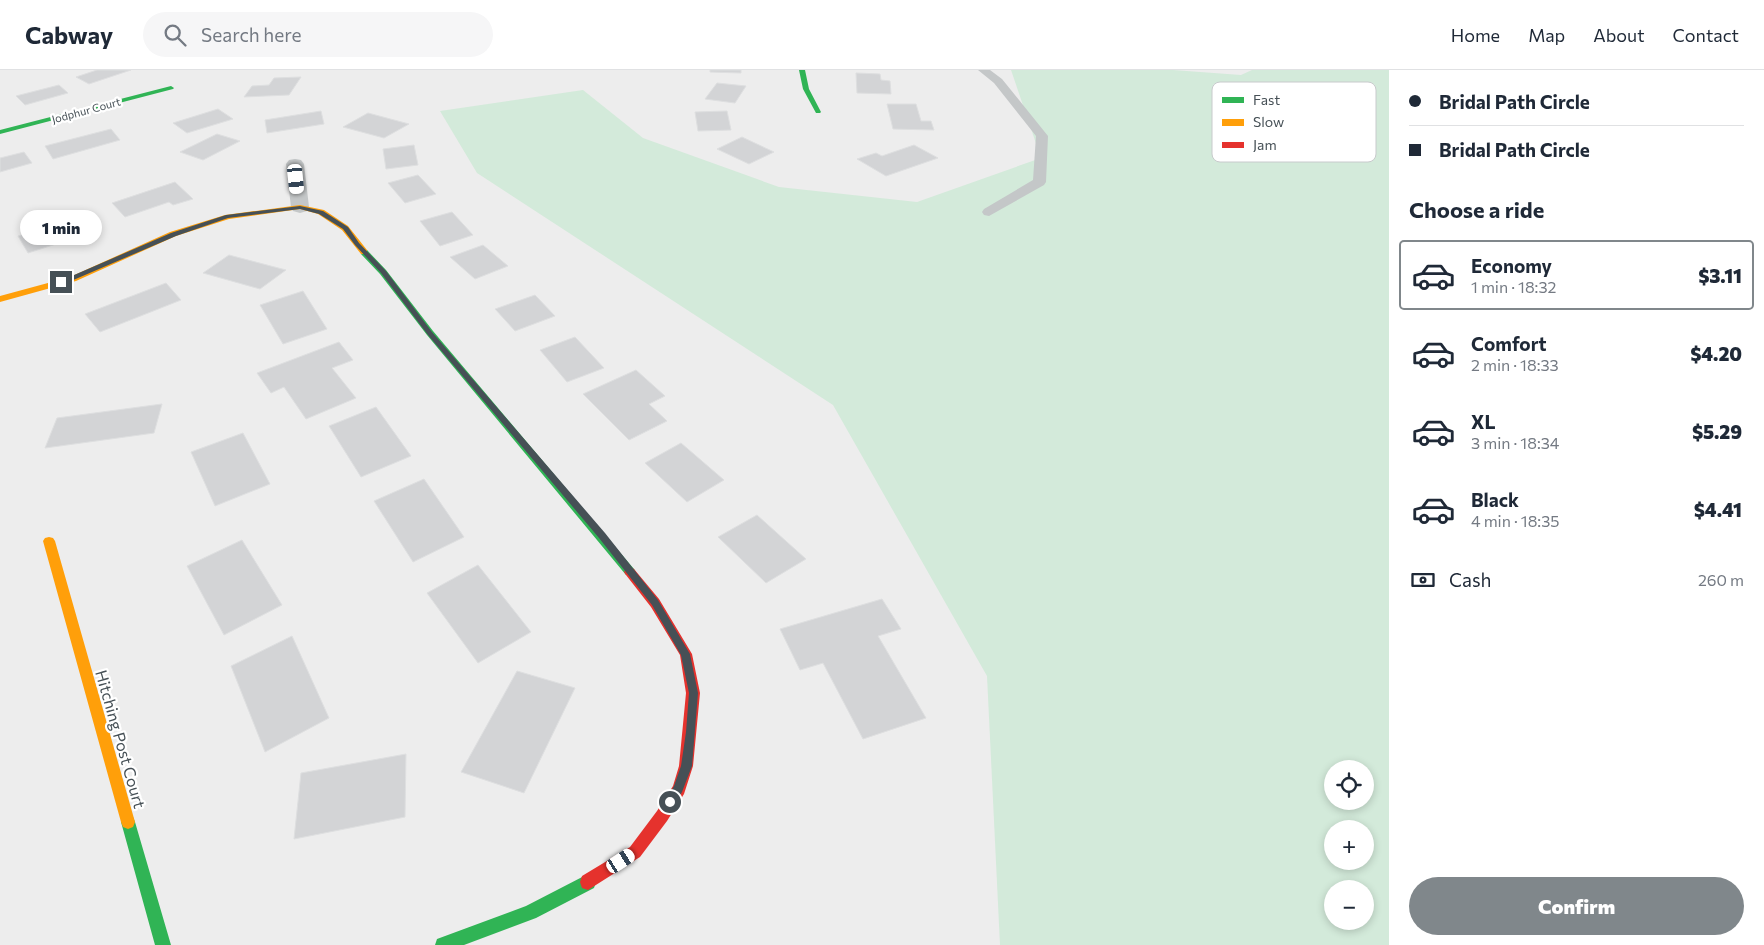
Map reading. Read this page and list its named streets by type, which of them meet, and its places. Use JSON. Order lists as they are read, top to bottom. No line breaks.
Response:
{"streets":{"street":["Jodphur Court","Hitching Post Court"]},"legend":["Fast","Slow","Jam"],"page":{"header":"Cabway","search":"Search here","nav":["Home","Map","About","Contact"],"banner":["Bridal Path Circle","Bridal Path Circle"],"heading":"Choose a ride","bubble":"1 min","list":[{"name":"Economy","note":"1 min · 18:32","value":"$3.11"},{"name":"Comfort","note":"2 min · 18:33","value":"$4.20"},{"name":"XL","note":"3 min · 18:34","value":"$5.29"},{"name":"Black","note":"4 min · 18:35","value":"$4.41"}],"pay":["Cash","260 m"],"map_buttons":["+","−"],"buttons":"Confirm"}}
